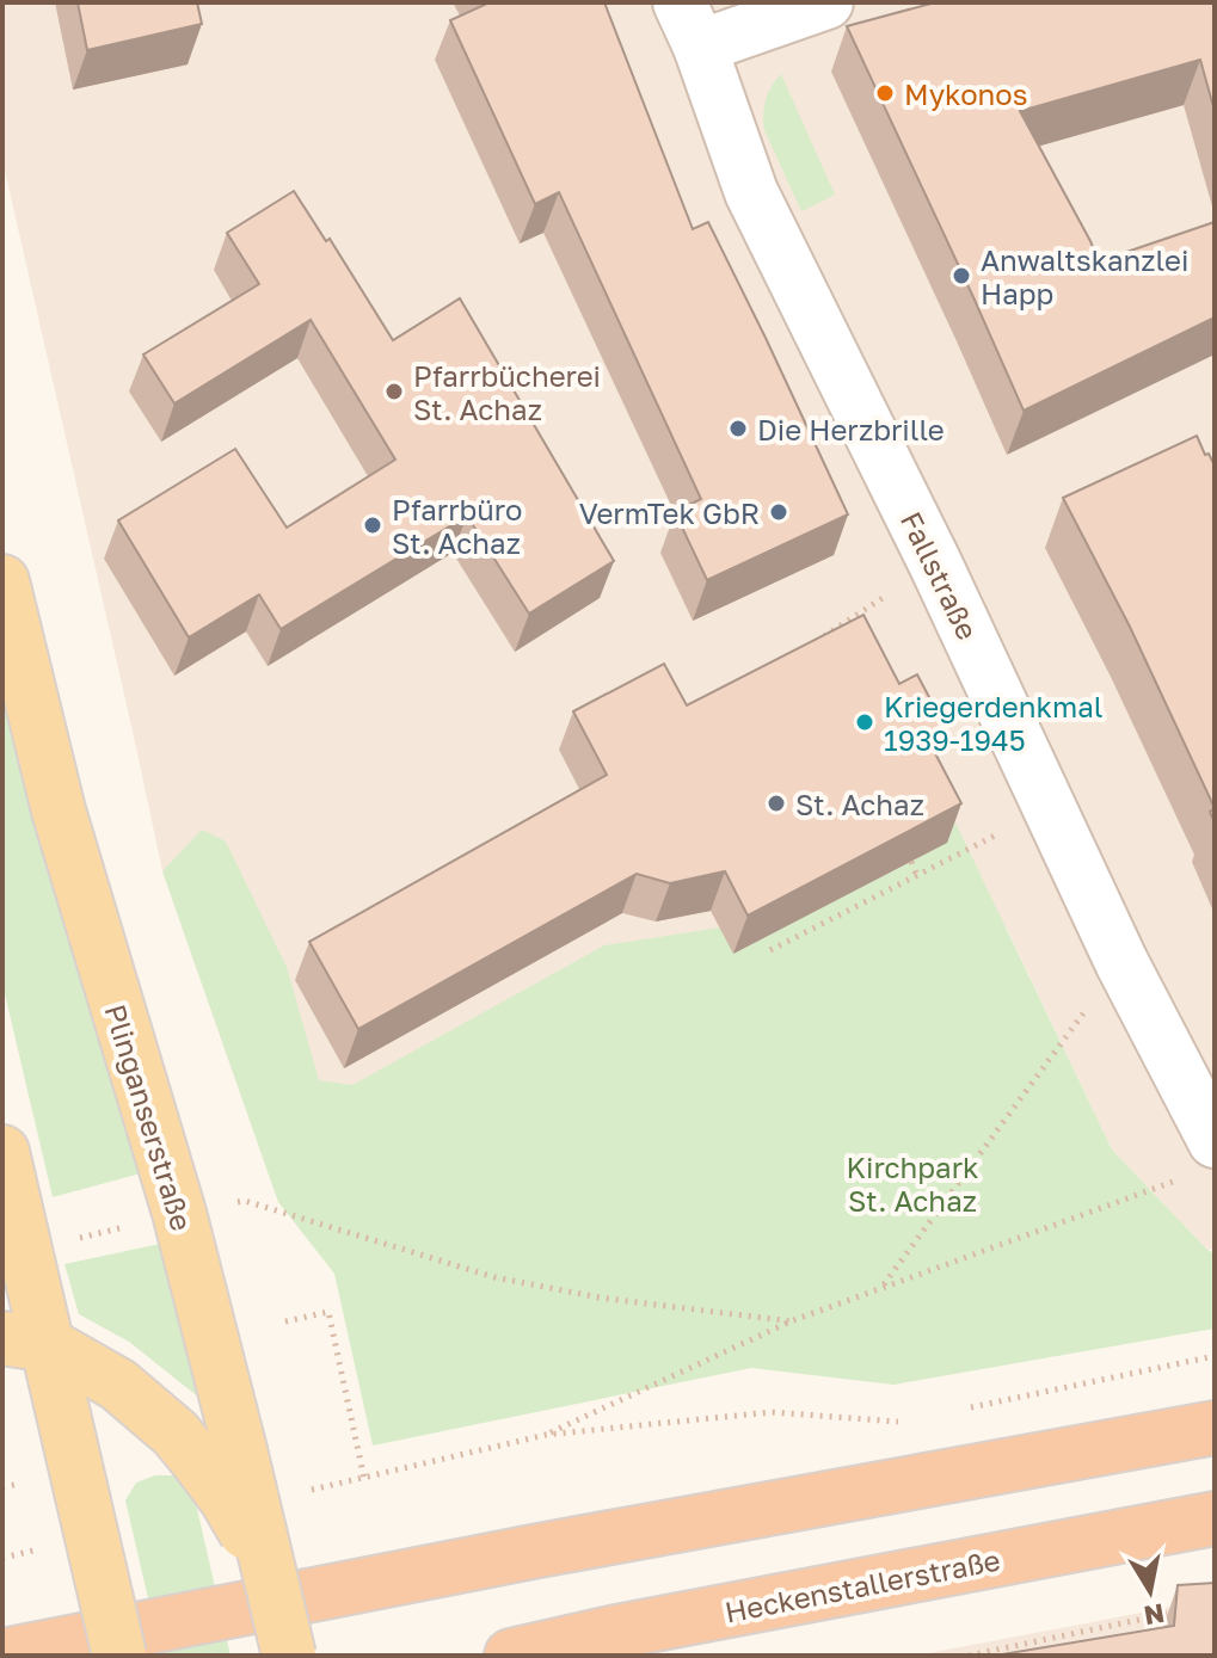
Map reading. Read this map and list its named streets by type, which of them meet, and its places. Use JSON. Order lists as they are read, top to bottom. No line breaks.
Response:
{"streets":{"highway":["Heckenstallerstraße"],"main road":["Plinganserstraße"],"street":["Fallstraße"]},"parks":["Kirchpark St. Achaz"],"places":["Mykonos","Anwaltskanzlei Happ","Pfarrbücherei St. Achaz","Die Herzbrille","VermTek GbR","Pfarrbüro St. Achaz","Kriegerdenkmal 1939-1945","St. Achaz"],"north":"bottom"}
